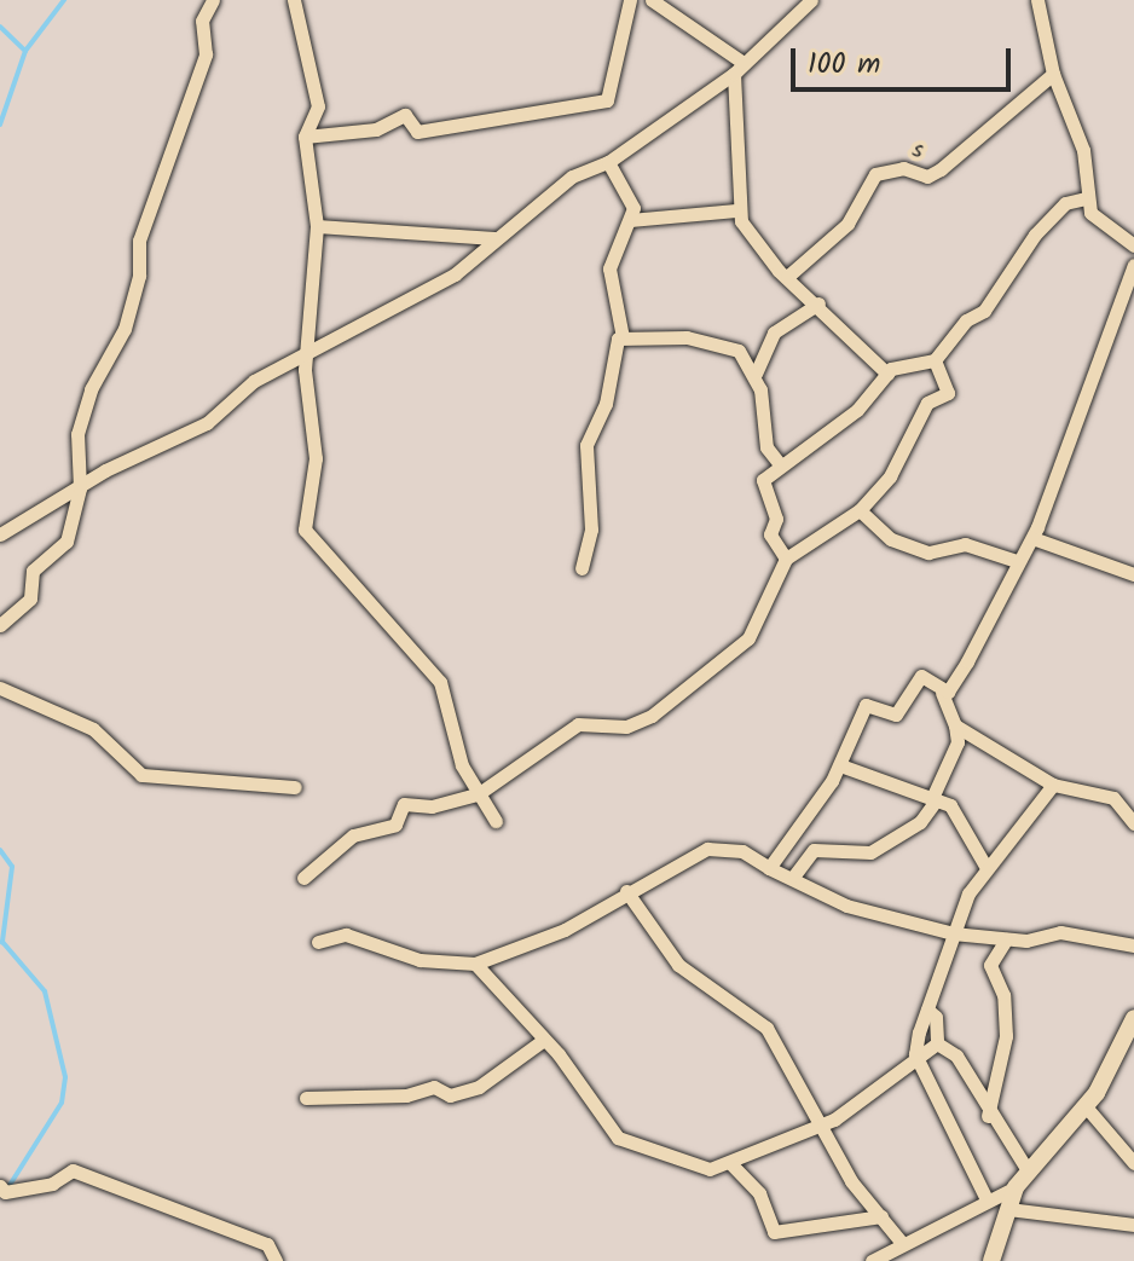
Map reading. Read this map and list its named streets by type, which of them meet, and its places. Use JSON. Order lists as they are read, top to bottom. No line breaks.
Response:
{"streets":{"street":["s"]},"scale_bar":"100 m"}
